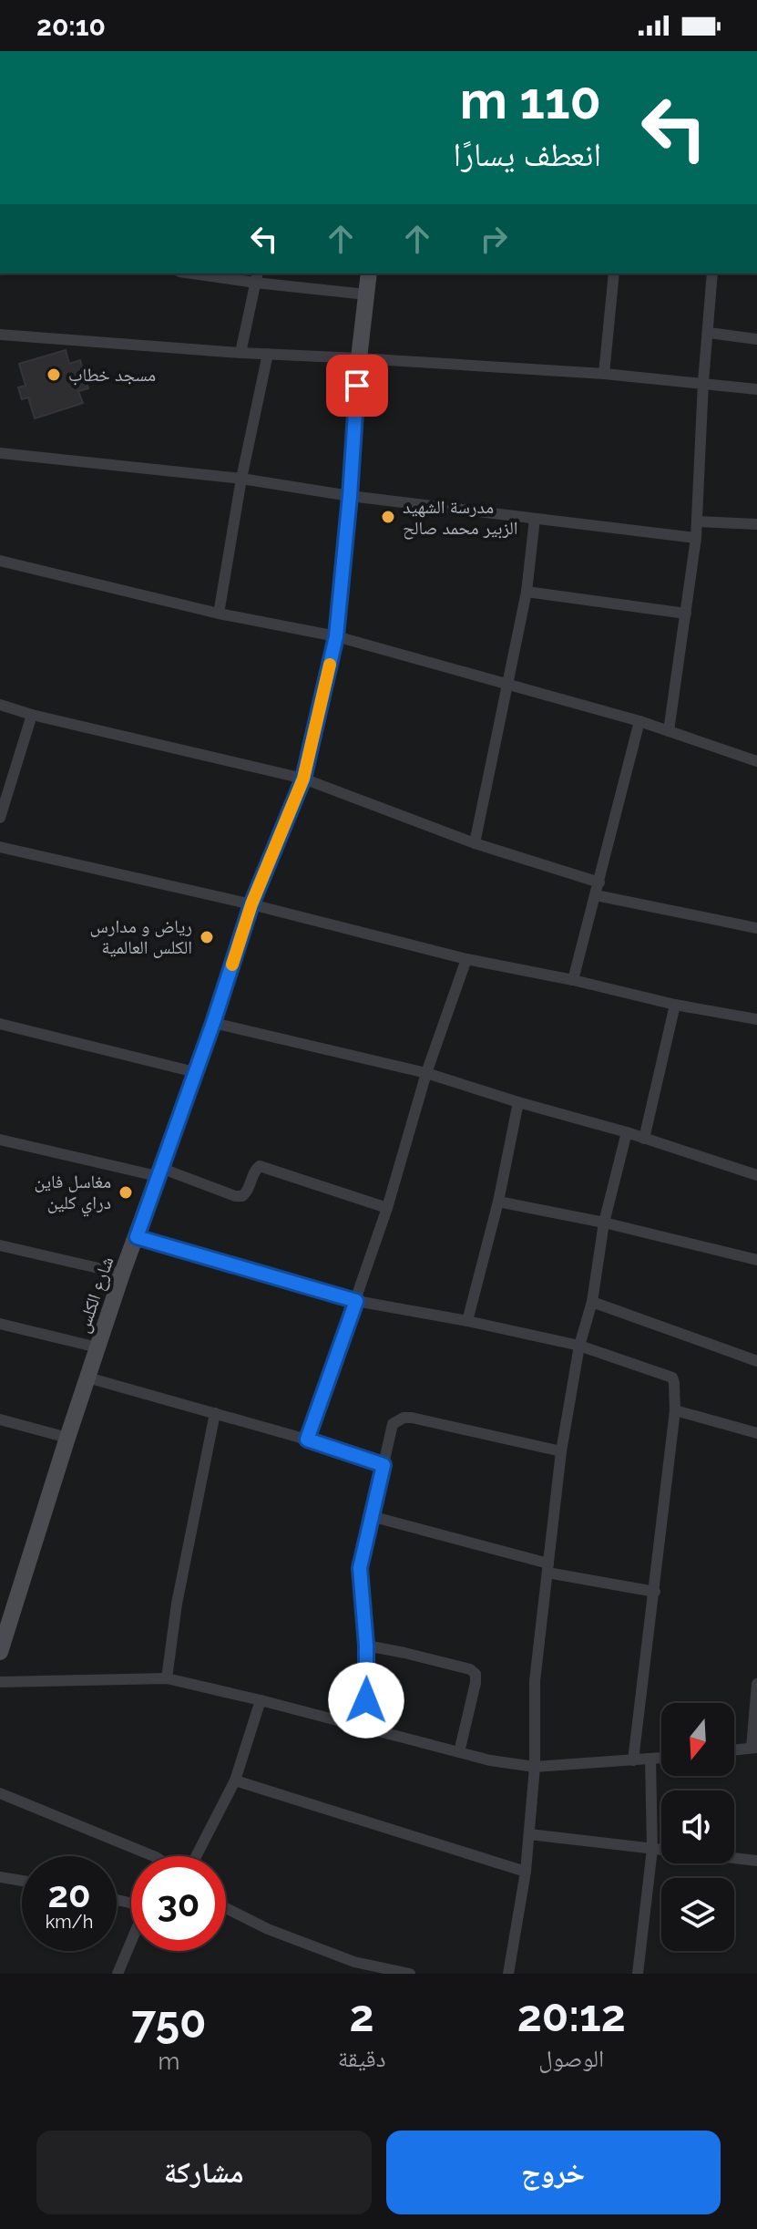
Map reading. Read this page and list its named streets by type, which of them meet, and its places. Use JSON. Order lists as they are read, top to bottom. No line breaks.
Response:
{"streets":{"street":["شارع الكلس"]},"places":["مسجد خطاب","مدرسة الشهيد الزبير محمد صالح","رياض و مدارس الكلس العالمية","مغاسل فاين دراي كلين"],"north":"bottom","page":{"status":"20:10","turn":["110 m","انعطف يسارًا"],"speed":"20 km/h","limit":"30","eta":["20:12","الوصول","2","دقيقة","750","m"],"buttons":["خروج","مشاركة"]}}
